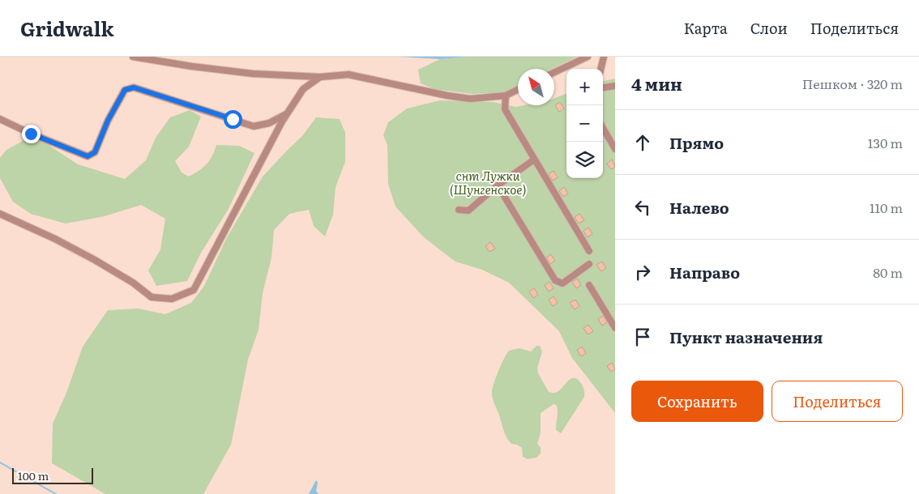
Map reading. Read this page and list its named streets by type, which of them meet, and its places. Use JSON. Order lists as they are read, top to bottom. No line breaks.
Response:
{"parks":["снт Лужки (Шунгенское)"],"scale_bar":"100 m","north":"top left","page":{"header":"Gridwalk","nav":["Карта","Слои","Поделиться"],"heading":["4 мин","Пешком · 320 m"],"map_buttons":["+","−"],"list":[["Прямо","130 m"],["Налево","110 m"],["Направо","80 m"],"Пункт назначения"],"buttons":["Сохранить","Поделиться"],"scale":"100 m"}}
